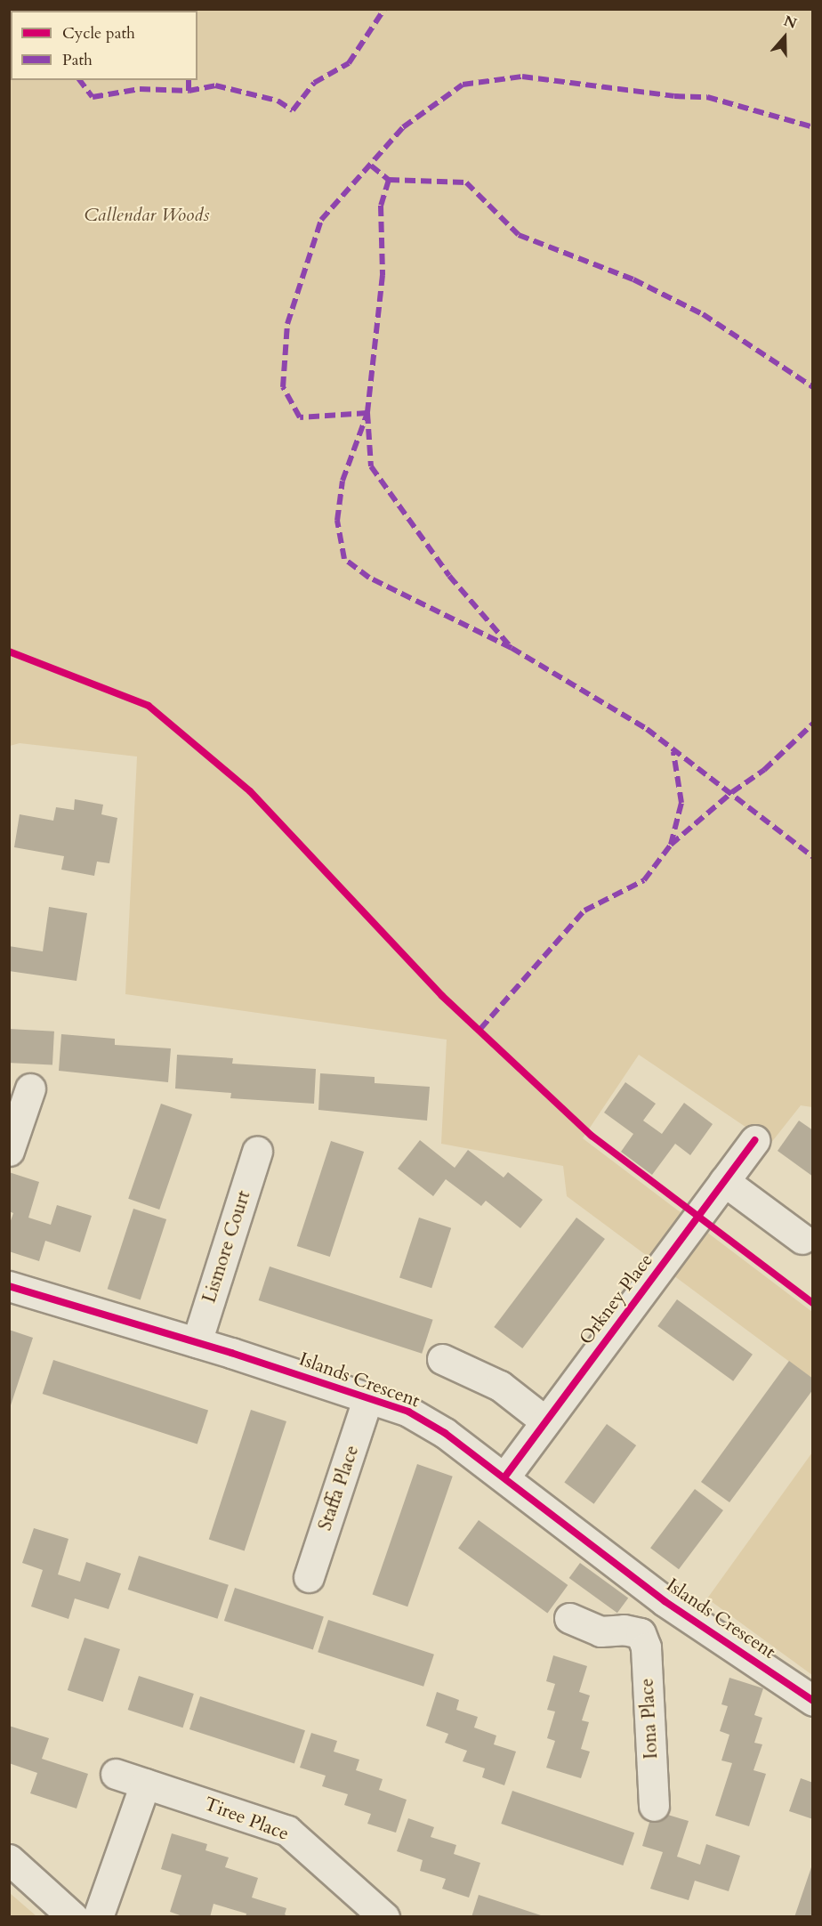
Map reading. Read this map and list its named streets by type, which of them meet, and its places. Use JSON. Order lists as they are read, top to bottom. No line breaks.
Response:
{"streets":{"street":["Lismore Court","Orkney Place","Islands Crescent","Staffa Place","Iona Place","Tiree Place"]},"crossings":[["Lismore Court","Islands Crescent"],["Orkney Place","Islands Crescent"],["Islands Crescent","Staffa Place"]],"parks":["Callendar Woods"],"legend":["Cycle path","Path"],"north":"top"}
